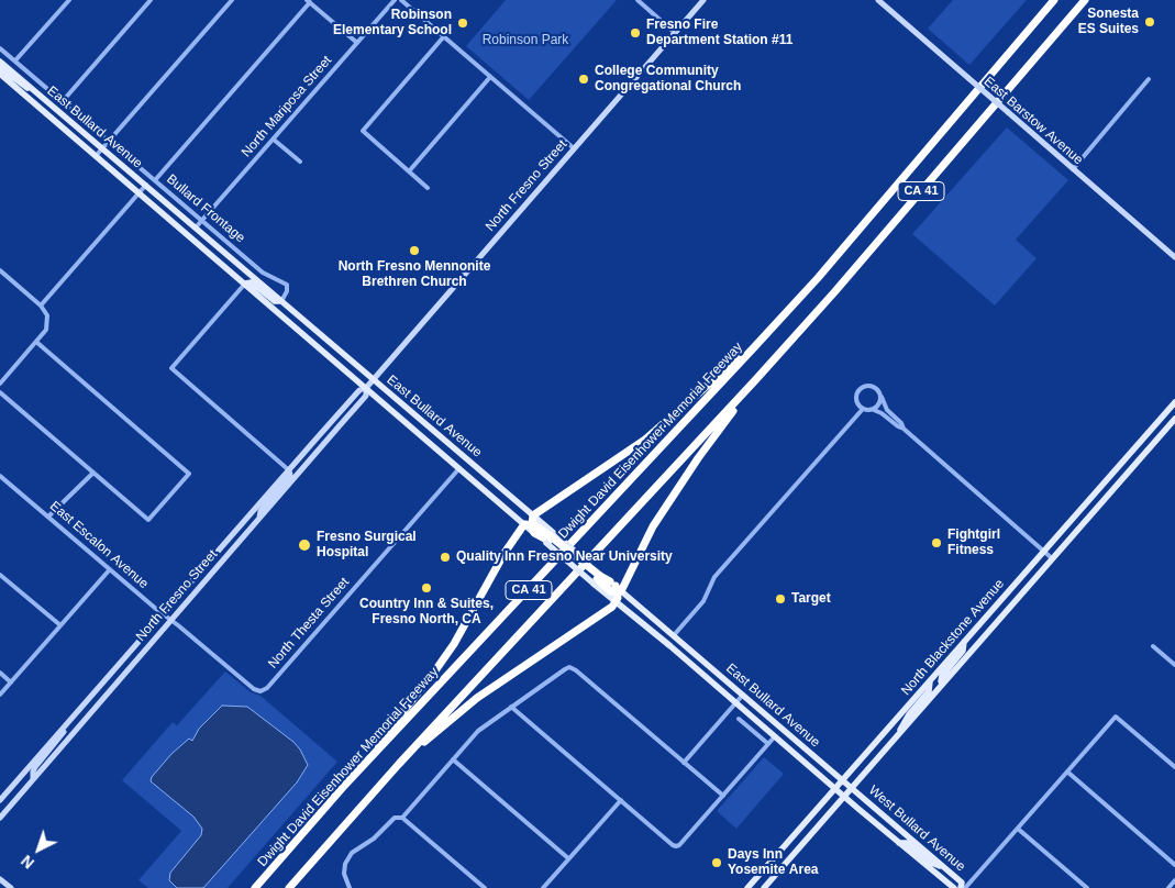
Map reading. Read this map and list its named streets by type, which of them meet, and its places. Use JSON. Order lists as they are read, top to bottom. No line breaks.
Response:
{"streets":{"highway":["CA 41","Dwight David Eisenhower Memorial Freeway"],"main road":["East Barstow Avenue","East Bullard Avenue","North Fresno Street","North Blackstone Avenue","West Bullard Avenue"],"street":["North Mariposa Street","Bullard Frontage","East Escalon Avenue","North Thesta Street"]},"crossings":[["North Mariposa Street","East Bullard Avenue"],["North Mariposa Street","Bullard Frontage"],["East Bullard Avenue","North Fresno Street"],["East Bullard Avenue","Bullard Frontage"],["East Bullard Avenue","North Thesta Street"],["East Bullard Avenue","North Blackstone Avenue"],["East Bullard Avenue","West Bullard Avenue"],["North Fresno Street","East Escalon Avenue"],["East Escalon Avenue","North Thesta Street"],["North Blackstone Avenue","West Bullard Avenue"]],"parks":["Robinson Park"],"places":["Sonesta ES Suites","Robinson Elementary School","Fresno Fire Department Station #11","College Community Congregational Church","North Fresno Mennonite Brethren Church","Fightgirl Fitness","Fresno Surgical Hospital","Quality Inn Fresno Near University","Country Inn & Suites, Fresno North, CA","Target","Days Inn Yosemite Area"],"north":"bottom left"}
